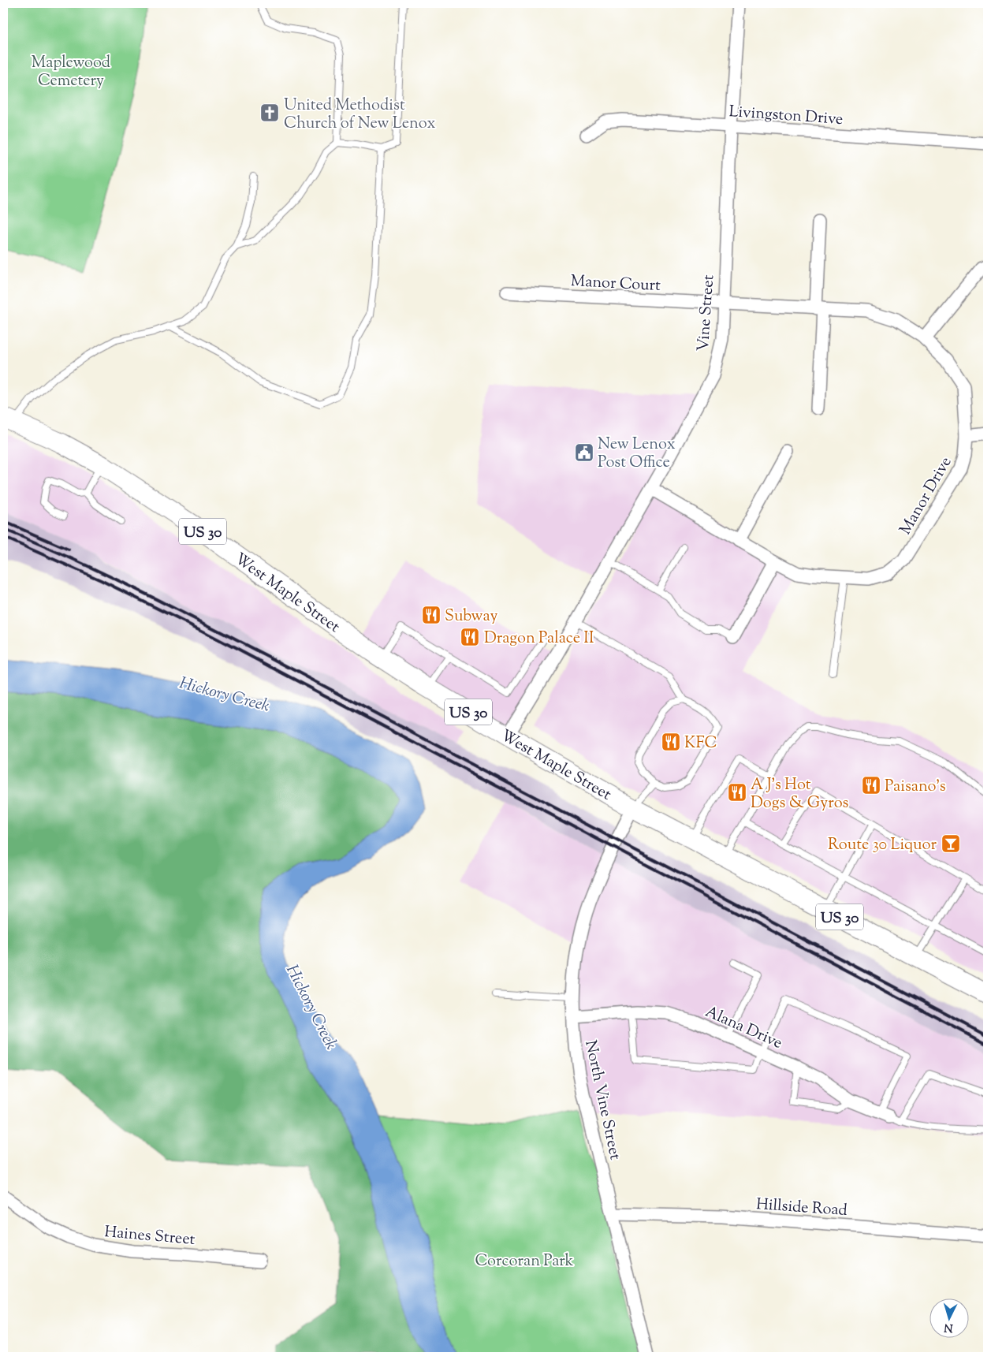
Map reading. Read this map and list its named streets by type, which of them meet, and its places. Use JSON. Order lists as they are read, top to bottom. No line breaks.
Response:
{"streets":{"main road":["US 30","West Maple Street"],"street":["Livingston Drive","Manor Court","Vine Street","Manor Drive","Alana Drive","North Vine Street","Hillside Road","Haines Street"]},"crossings":[["Livingston Drive","Vine Street"],["Manor Court","Vine Street"],["Manor Court","Manor Drive"],["Vine Street","Manor Drive"],["Vine Street","West Maple Street"],["West Maple Street","North Vine Street"],["Alana Drive","North Vine Street"],["North Vine Street","Hillside Road"]],"water":["Hickory Creek"],"parks":["Maplewood Cemetery","Corcoran Park"],"places":{"church":["United Methodist Church of New Lenox"],"public building":["New Lenox Post Office"],"restaurant":["Subway","Dragon Palace II","KFC","Paisano's","A J's Hot Dogs & Gyros"],"bar":["Route 30 Liquor"]},"north":"bottom"}
